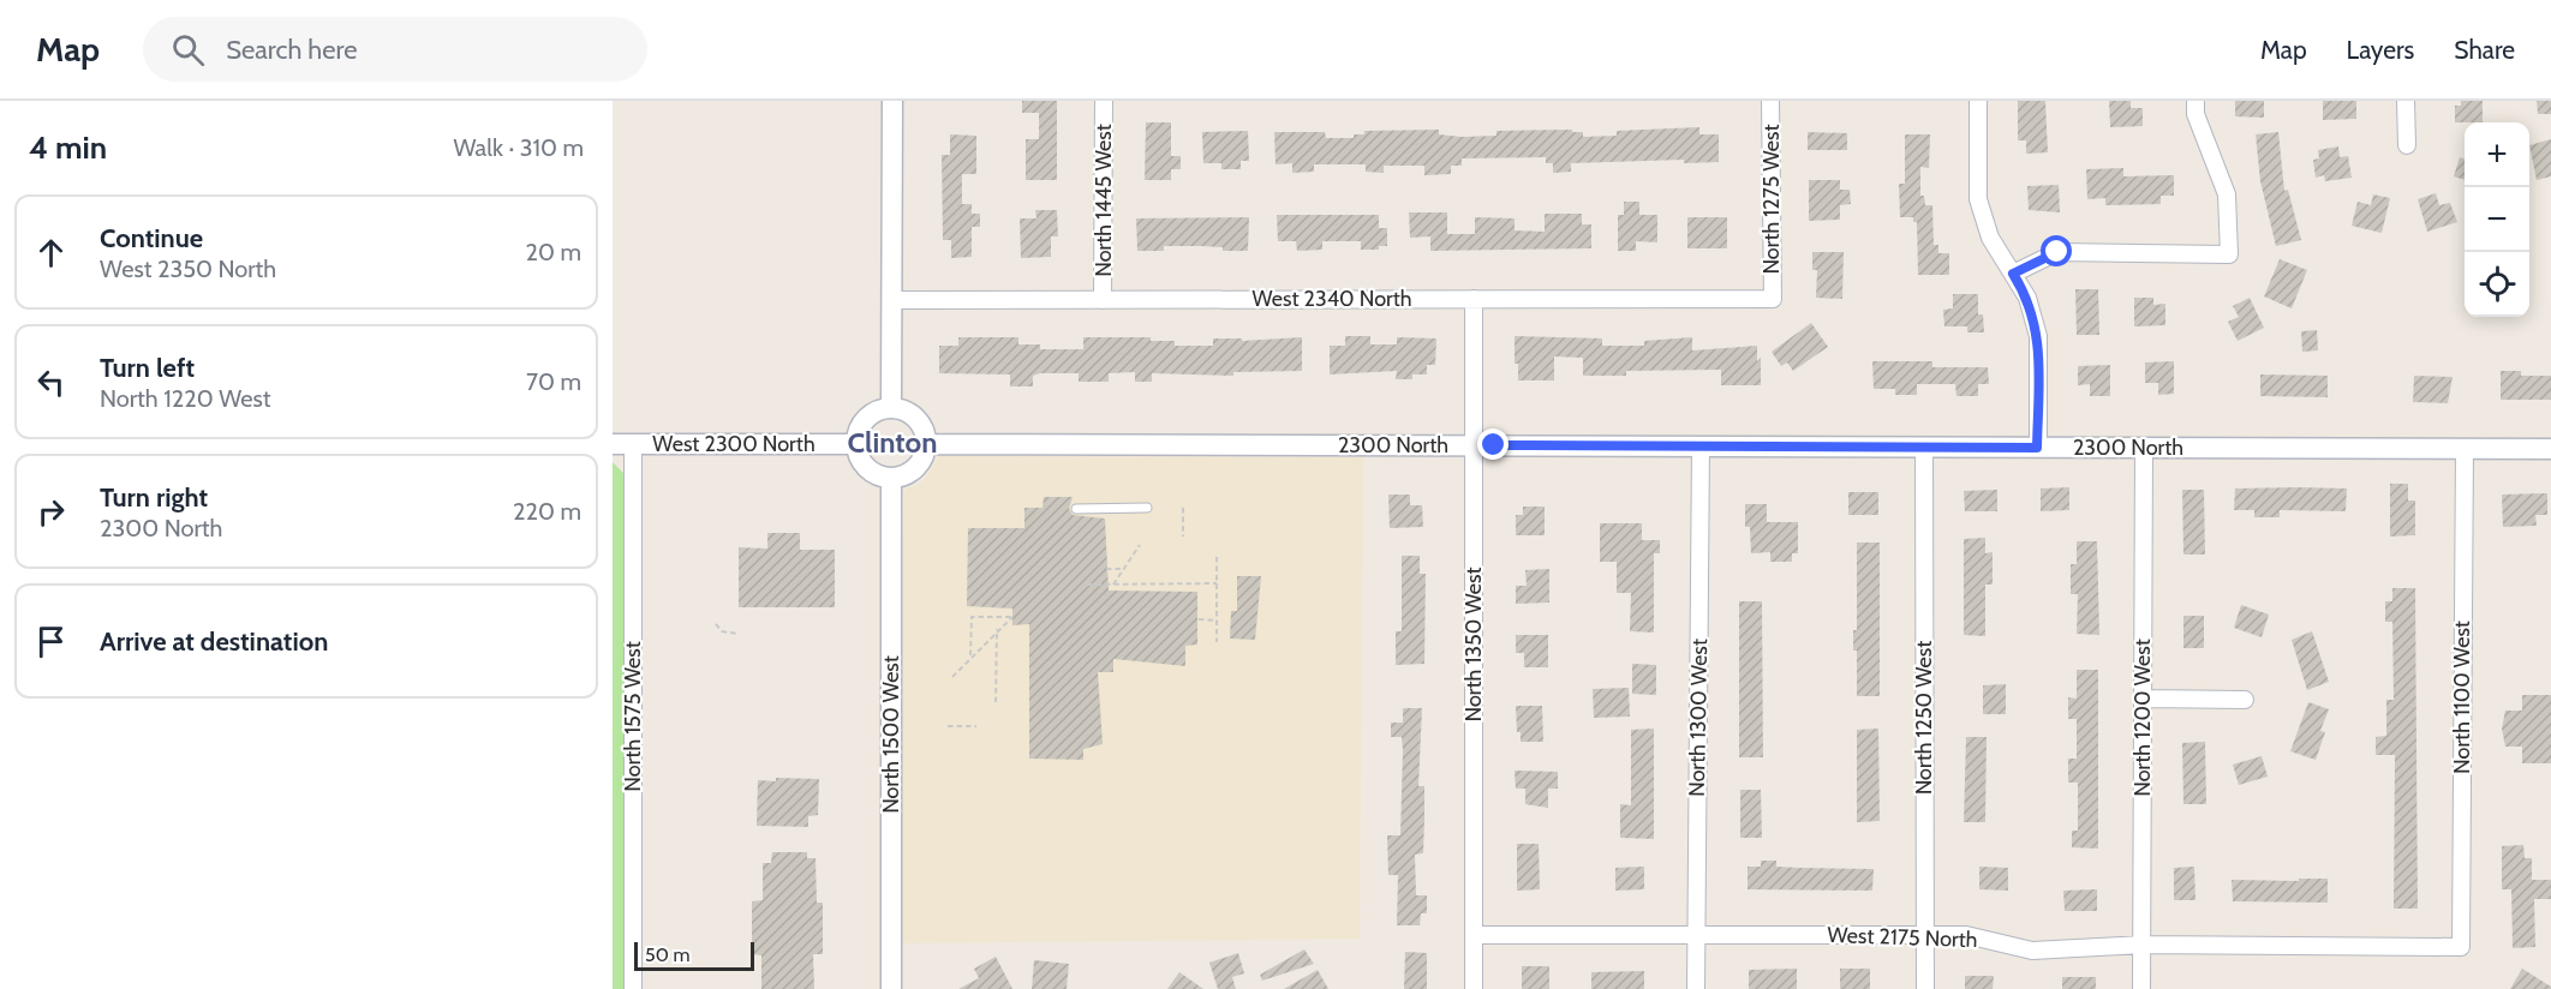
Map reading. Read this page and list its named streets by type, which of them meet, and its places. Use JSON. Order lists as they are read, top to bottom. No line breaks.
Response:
{"streets":{"street":["North 1275 West","North 1445 West","West 2340 North","West 2300 North","2300 North","North 1350 West","North 1100 West","North 1575 West","North 1300 West","North 1250 West","North 1200 West","North 1500 West","West 2175 North"]},"crossings":[["North 1275 West","West 2340 North"],["North 1445 West","West 2340 North"],["West 2340 North","North 1350 West"],["West 2300 North","2300 North"],["West 2300 North","North 1575 West"],["West 2300 North","North 1500 West"],["2300 North","North 1350 West"],["2300 North","North 1100 West"],["2300 North","North 1300 West"],["2300 North","North 1250 West"],["2300 North","North 1200 West"],["2300 North","North 1500 West"],["North 1350 West","West 2175 North"],["North 1100 West","West 2175 North"],["North 1300 West","West 2175 North"],["North 1250 West","West 2175 North"],["North 1200 West","West 2175 North"]],"districts":["Clinton"],"scale_bar":"50 m","page":{"header":"Map","search":"Search here","nav":["Map","Layers","Share"],"heading":["4 min","Walk · 310 m"],"map_buttons":["+","−"],"list":[["Continue","West 2350 North","20 m"],["Turn left","North 1220 West","70 m"],["Turn right","2300 North","220 m"],"Arrive at destination"],"scale":"50 m"}}
